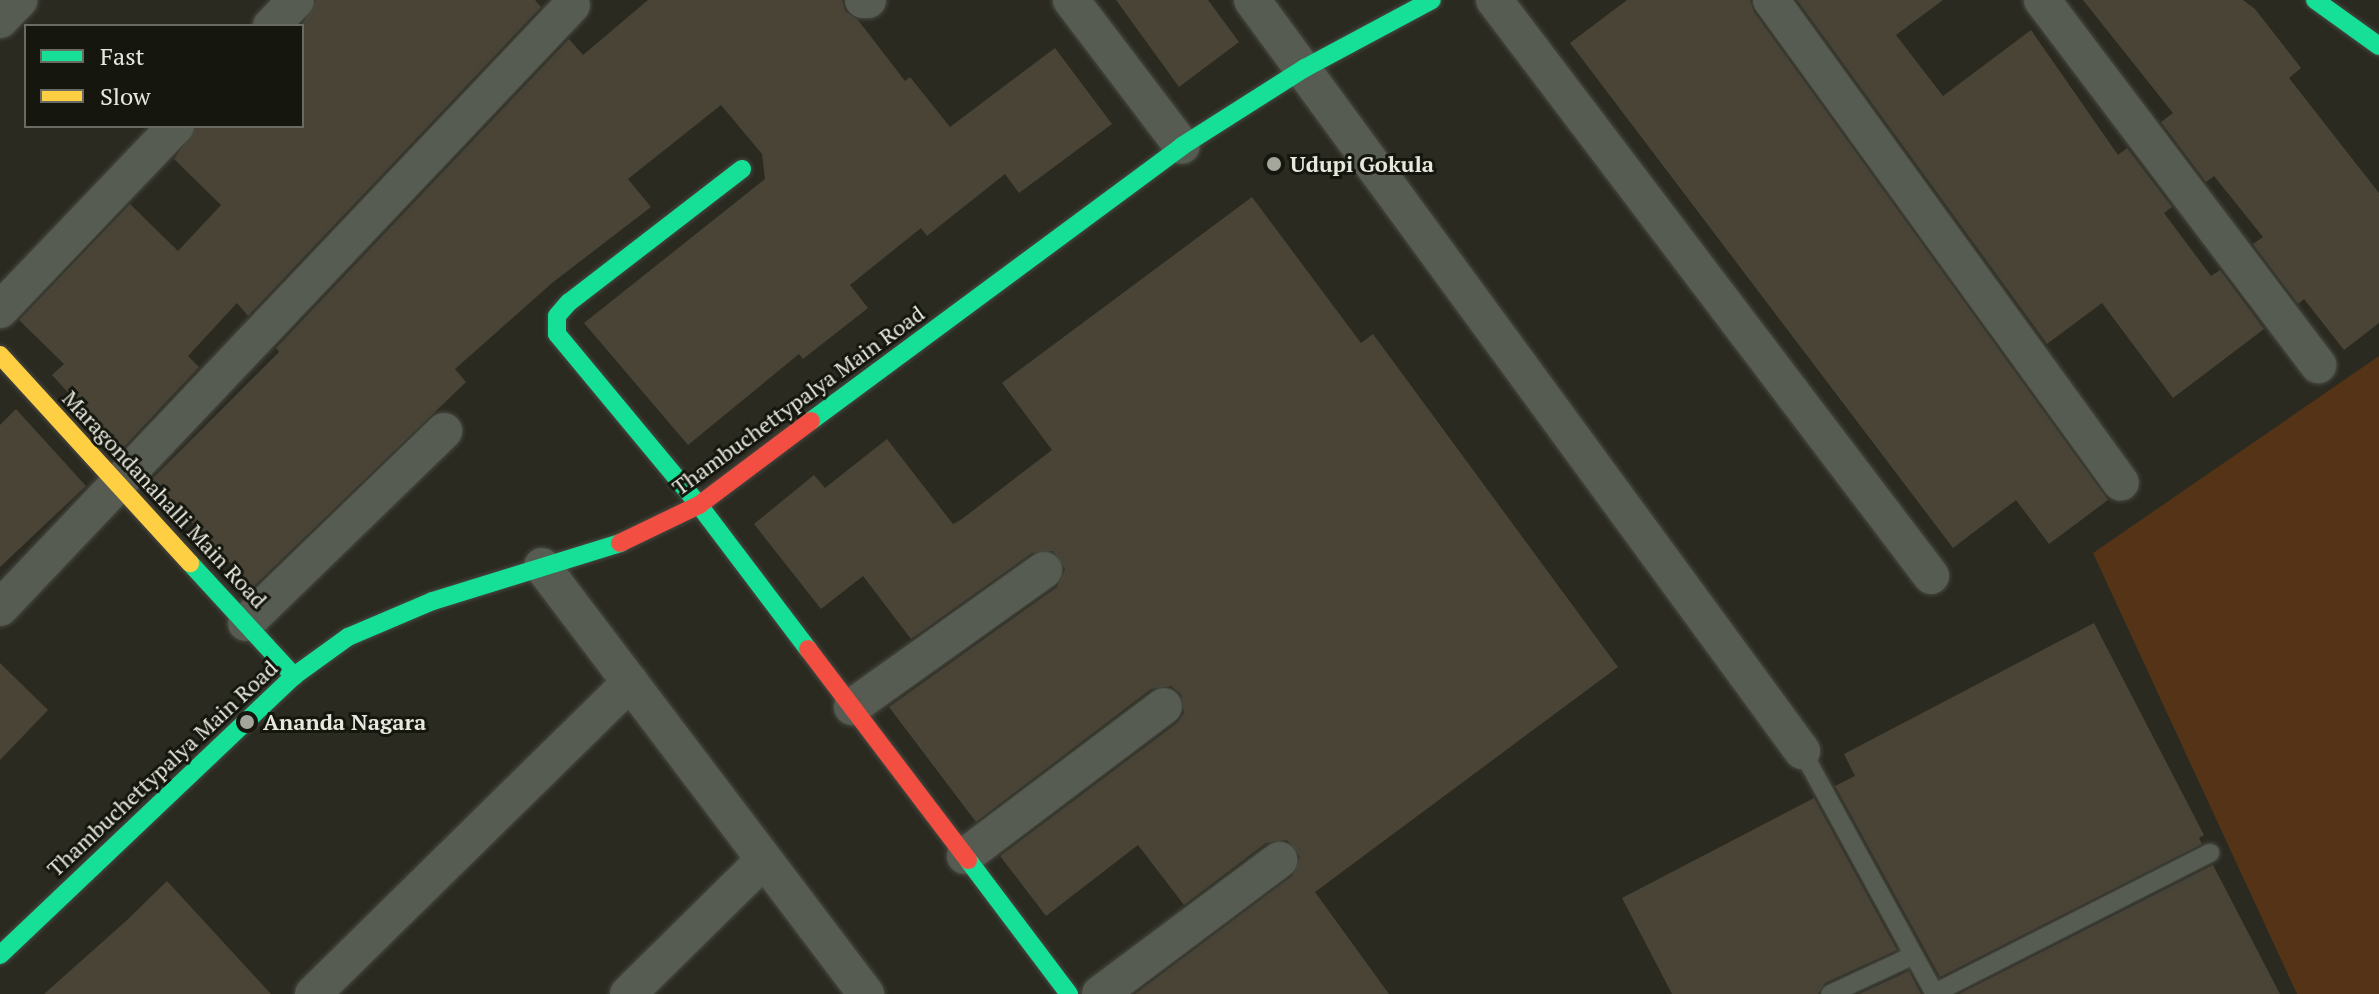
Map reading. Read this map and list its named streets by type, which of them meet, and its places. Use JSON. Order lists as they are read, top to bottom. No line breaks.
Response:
{"streets":{"main road":["Thambuchettypalya Main Road","Maragondanahalli Main Road"]},"crossings":[["Thambuchettypalya Main Road","Maragondanahalli Main Road"]],"places":["Udupi Gokula","Ananda Nagara"],"legend":["Fast","Slow"]}
